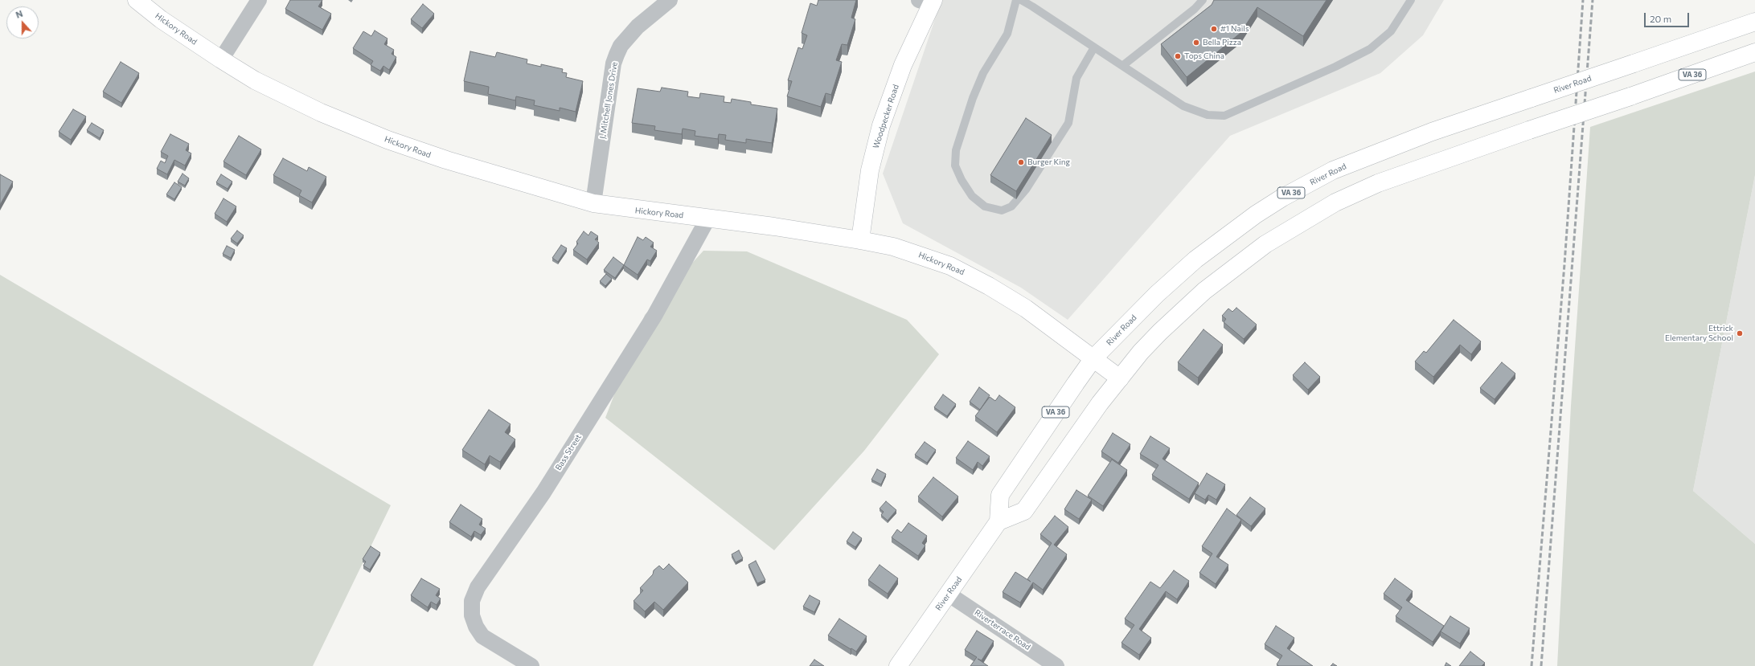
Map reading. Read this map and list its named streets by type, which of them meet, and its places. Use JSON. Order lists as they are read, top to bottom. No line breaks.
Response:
{"streets":{"main road":["Hickory Road","VA 36","River Road","Woodpecker Road"],"street":["J. Mitchell Jones Drive","Bass Street","Riverterrace Road"]},"crossings":[["Hickory Road","VA 36"],["Hickory Road","River Road"],["Hickory Road","J. Mitchell Jones Drive"],["Hickory Road","Woodpecker Road"],["Hickory Road","Bass Street"],["VA 36","River Road"],["River Road","Riverterrace Road"]],"places":["#1 Nails","Bella Pizza","Tops China","Burger King","Ettrick Elementary School"],"scale_bar":"20 m","north":"top"}
